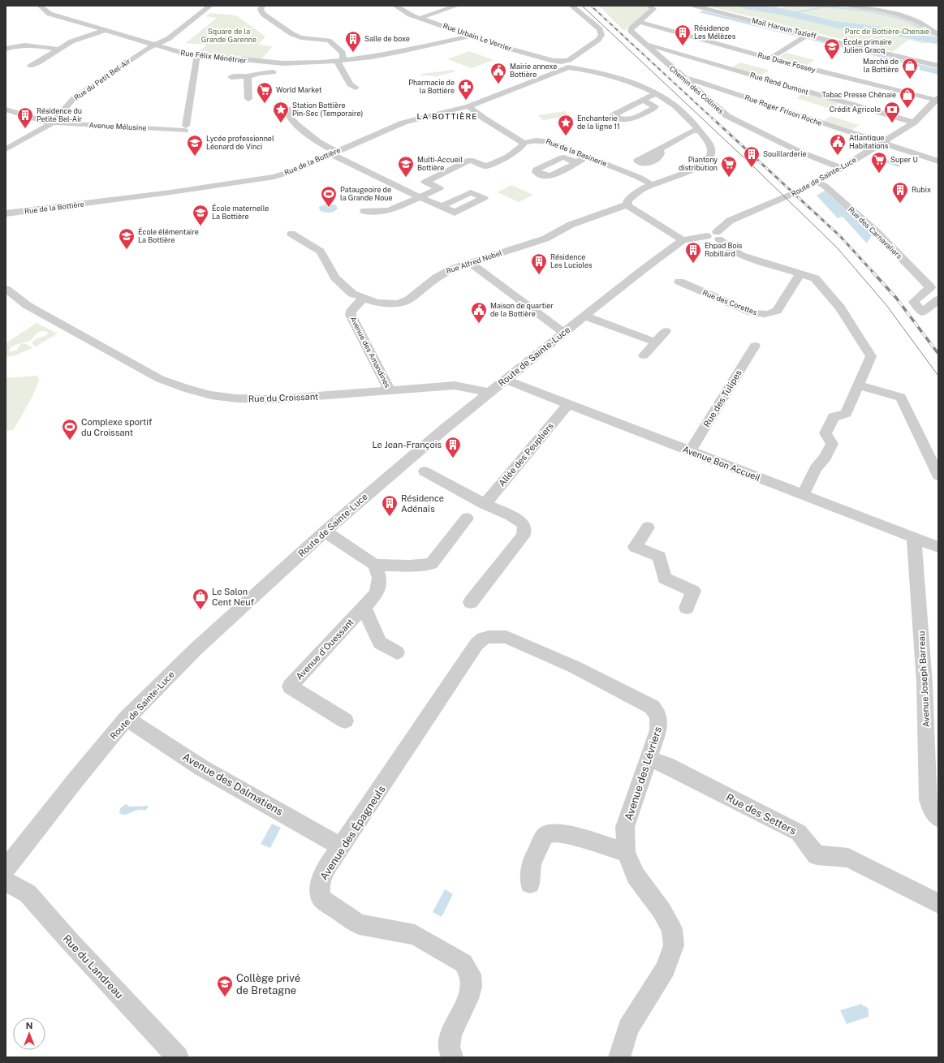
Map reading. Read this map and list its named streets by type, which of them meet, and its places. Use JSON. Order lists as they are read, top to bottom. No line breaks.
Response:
{"streets":{"street":["Mail Haroun Tazieff","Rue Urbain Le Verrier","Rue Félix Ménétrier","Rue Diane Fossey","Rue du Petit Bel-Air","Rue René Dumont","Chemin des Collines","Rue Roger Frison Roche","Avenue Mélusine","Rue de la Basinerie","Rue de la Bottière","Route de Sainte-Luce","Rue des Carnavaliers","Rue Alfred Nobel","Rue des Corettes","Avenue des Amandines","Rue du Croissant","Rue des Tulipes","Allée des Peupliers","Avenue Bon Accueil","Avenue d'Ouessant","Avenue Joseph Barreau","Avenue des Lévriers","Avenue des Dalmatiens","Rue des Setters","Avenue des Épagneuls","Rue du Landreau"]},"crossings":[["Rue Urbain Le Verrier","Rue Félix Ménétrier"],["Rue Urbain Le Verrier","Rue de la Basinerie"],["Rue Urbain Le Verrier","Rue de la Bottière"],["Rue Urbain Le Verrier","Rue Alfred Nobel"],["Rue Félix Ménétrier","Rue du Petit Bel-Air"],["Rue Félix Ménétrier","Avenue Mélusine"],["Rue Diane Fossey","Chemin des Collines"],["Rue Diane Fossey","Route de Sainte-Luce"],["Rue du Petit Bel-Air","Avenue Mélusine"],["Rue René Dumont","Chemin des Collines"],["Rue René Dumont","Route de Sainte-Luce"],["Chemin des Collines","Rue Roger Frison Roche"],["Chemin des Collines","Route de Sainte-Luce"],["Rue Roger Frison Roche","Route de Sainte-Luce"],["Route de Sainte-Luce","Rue des Carnavaliers"],["Route de Sainte-Luce","Rue du Croissant"],["Route de Sainte-Luce","Avenue Bon Accueil"],["Route de Sainte-Luce","Avenue des Dalmatiens"],["Rue Alfred Nobel","Avenue des Amandines"],["Avenue des Amandines","Rue du Croissant"],["Rue des Tulipes","Avenue Bon Accueil"],["Allée des Peupliers","Avenue Bon Accueil"],["Avenue Bon Accueil","Avenue Joseph Barreau"],["Avenue des Lévriers","Rue des Setters"],["Avenue des Lévriers","Avenue des Épagneuls"],["Avenue des Dalmatiens","Avenue des Épagneuls"]],"districts":["LA BOTTIÈRE"],"parks":["Square de la Grande Garenne","Parc de Bottière-Chenaie"],"places":{"building":["Résidence Les Mélèzes","Salle de boxe","Résidence du Petite Bel-Air","Souillarderie","Rubix","Ehpad Bois Robillard","Résidence Les Lucioles","Le Jean-François","Résidence Adénaïs"],"school or university":["École primaire Julien Gracq","Lycée professionnel Léonard de Vinci","Multi-Accueil Bottière","École maternelle La Bottière","École élémentaire La Bottière","Collège privé de Bretagne"],"shop":["Marché de la Bottière","Tabac Presse Chênaie","Le Salon Cent Neuf"],"public building":["Mairie annexe Bottière","Atlantique Habitations","Maison de quartier de la Bottière"],"pharmacy":["Pharmacie de la Bottière"],"supermarket":["World Market","Super U","Piantony distribution"],"place":["Station Bottière Pin-Sec (Temporaire)","Enchanterie de la ligne 11"],"bank":["Crédit Agricole"],"sports":["Pataugeoire de la Grande Noue","Complexe sportif du Croissant"]},"north":"top"}
